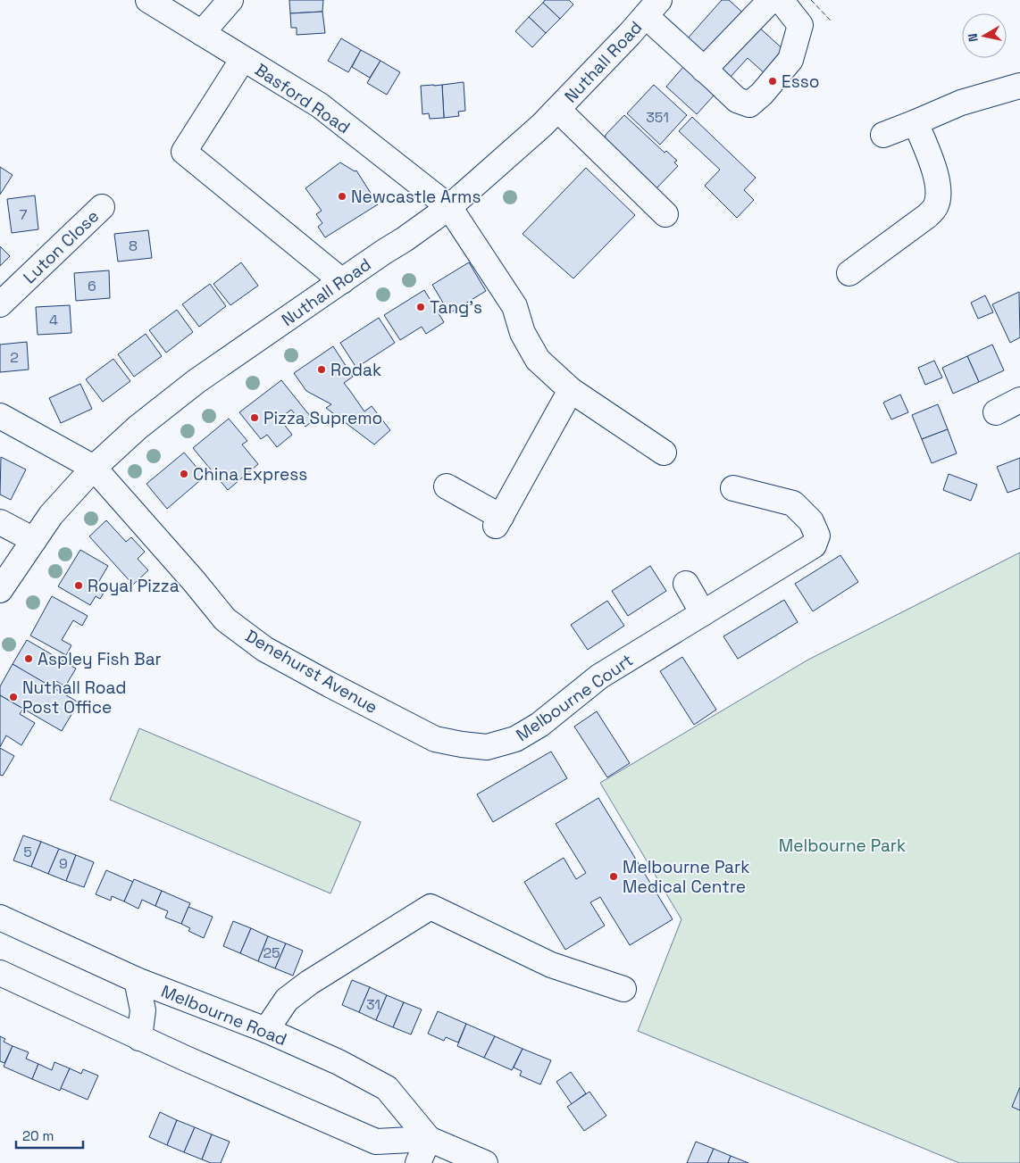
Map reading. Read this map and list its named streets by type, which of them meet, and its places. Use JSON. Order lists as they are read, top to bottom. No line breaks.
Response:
{"streets":{"main road":["Nuthall Road","Basford Road","Luton Close","Denehurst Avenue","Melbourne Court","Melbourne Road"]},"crossings":[["Nuthall Road","Basford Road"],["Nuthall Road","Denehurst Avenue"],["Denehurst Avenue","Melbourne Court"]],"parks":["Melbourne Park"],"places":["Esso","Newcastle Arms","Tang's","Rodak","Pizza Supremo","China Express","Royal Pizza","Aspley Fish Bar","Nuthall Road Post Office","Melbourne Park Medical Centre"],"house_numbers":["351","7","8","6","4","2","5","9","25","31"],"scale_bar":"20 m","north":"left"}
